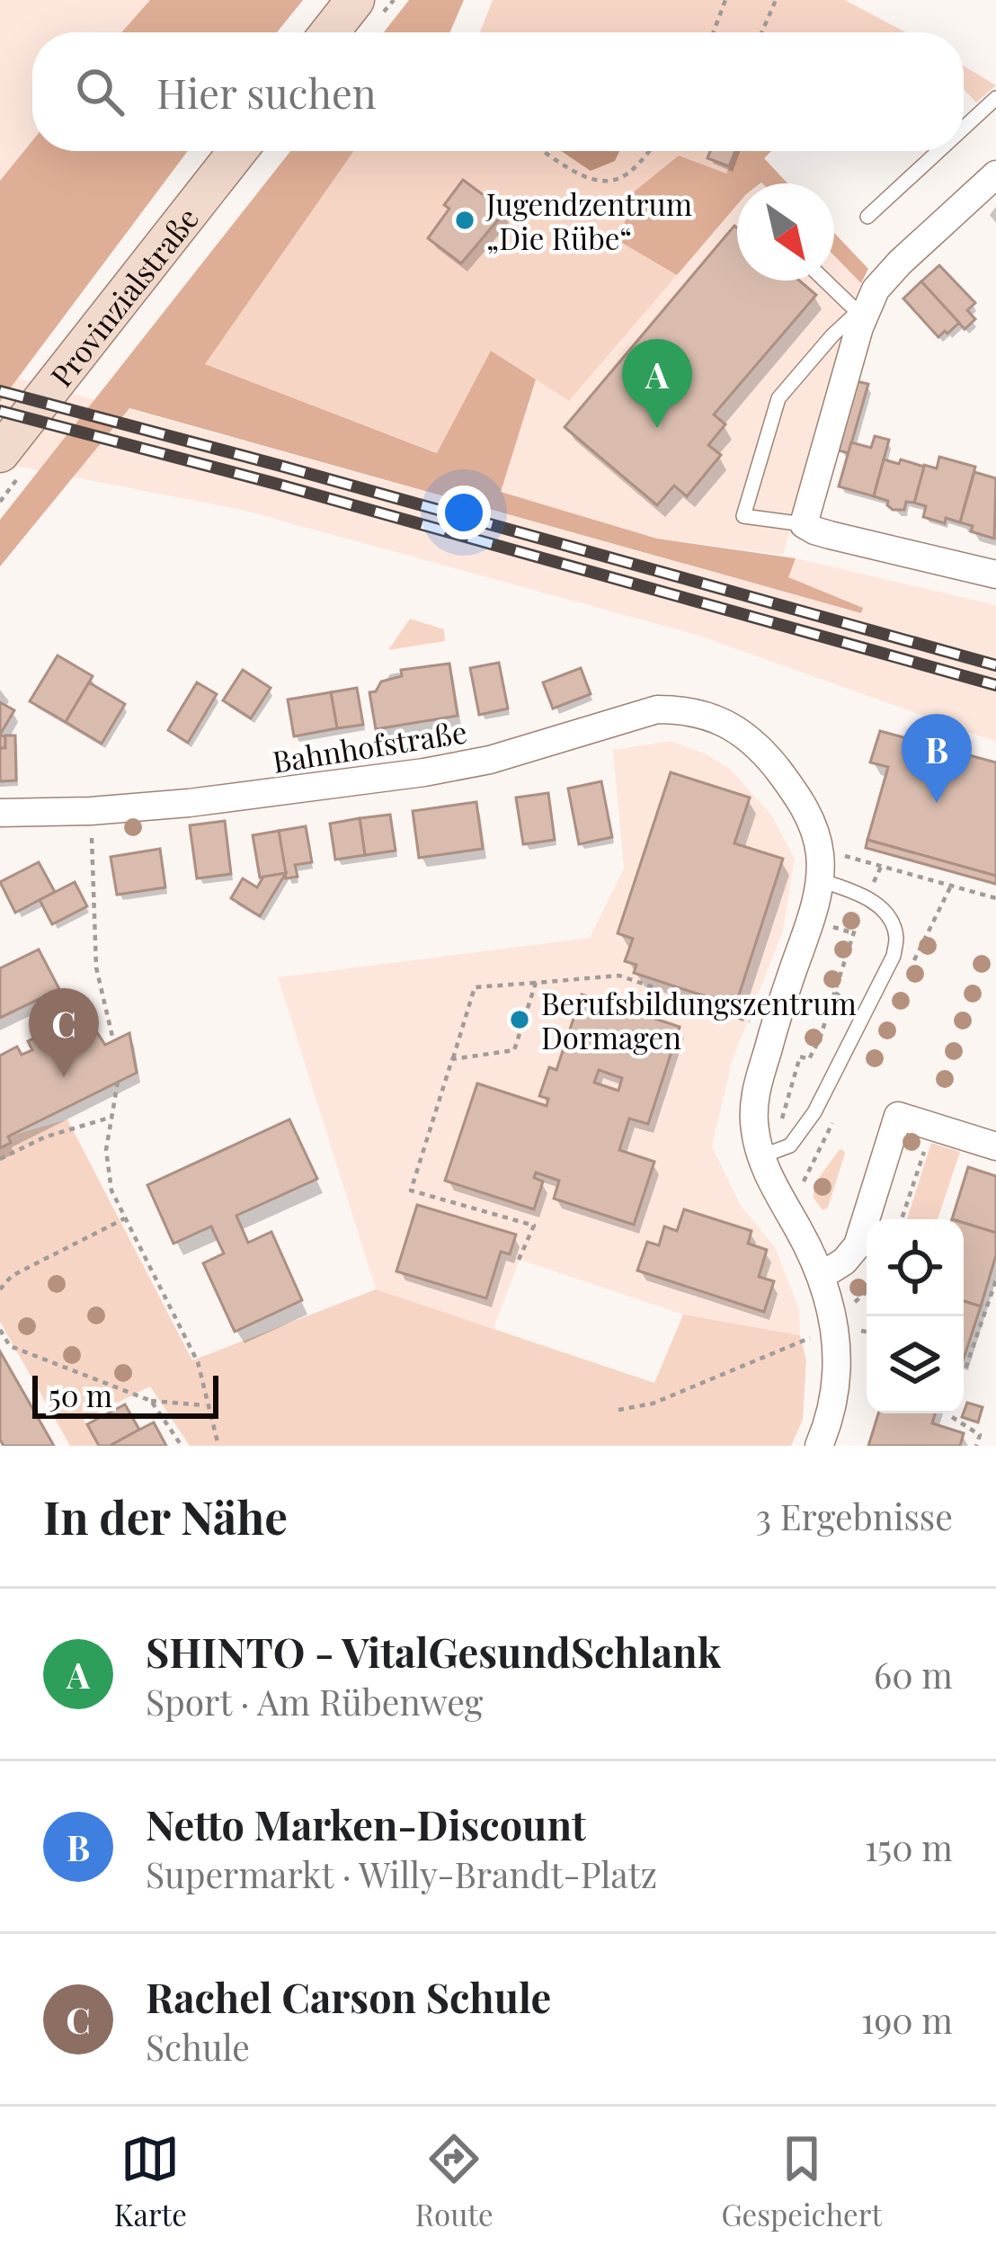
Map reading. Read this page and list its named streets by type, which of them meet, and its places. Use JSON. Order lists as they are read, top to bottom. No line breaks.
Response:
{"streets":{"main road":["Provinzialstraße"],"street":["Bahnhofstraße"]},"places":["Jugendzentrum „Die Rübe“","Berufsbildungszentrum Dormagen"],"scale_bar":"50 m","north":"bottom right","page":{"search":"Hier suchen","pins":["A","B","C"],"scale":"50 m","heading":["In der Nähe","3 Ergebnisse"],"list":[{"mark":"A","name":"SHINTO - VitalGesundSchlank","note":"Sport · Am Rübenweg","value":"60 m"},{"mark":"B","name":"Netto Marken-Discount","note":"Supermarkt · Willy-Brandt-Platz","value":"150 m"},{"mark":"C","name":"Rachel Carson Schule","note":"Schule","value":"190 m"}],"nav":["Karte","Route","Gespeichert"]}}
